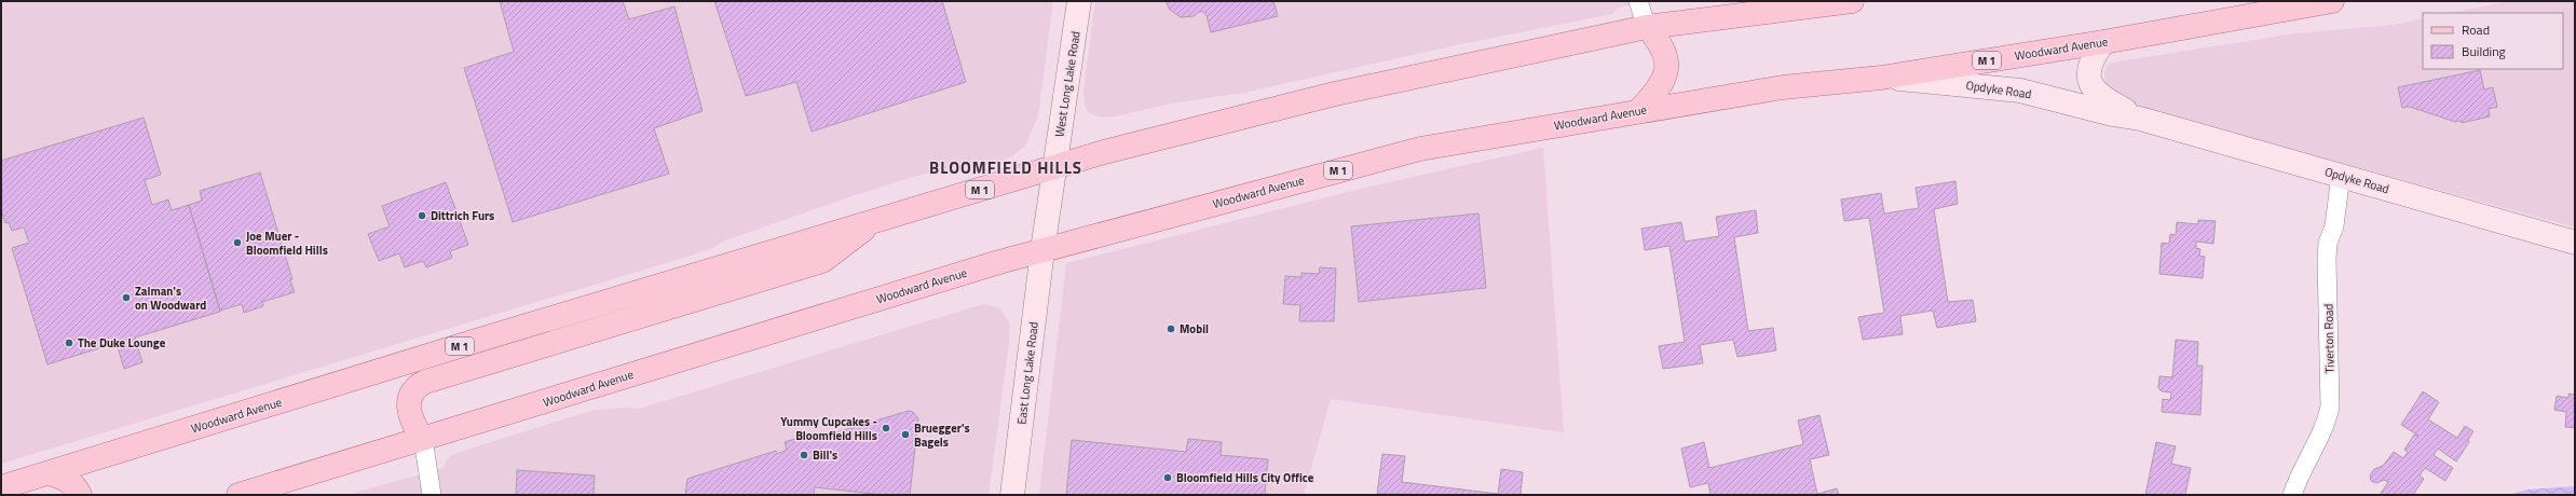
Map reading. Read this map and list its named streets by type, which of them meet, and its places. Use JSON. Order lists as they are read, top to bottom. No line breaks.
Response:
{"streets":{"main road":["Woodward Avenue","M 1","West Long Lake Road","Opdyke Road","East Long Lake Road"],"street":["Tiverton Road"]},"crossings":[["Woodward Avenue","West Long Lake Road"],["Woodward Avenue","Opdyke Road"],["Woodward Avenue","East Long Lake Road"],["West Long Lake Road","East Long Lake Road"],["Opdyke Road","Tiverton Road"]],"districts":["BLOOMFIELD HILLS"],"places":["Dittrich Furs","Joe Muer - Bloomfield Hills","Zalman's on Woodward","Mobil","The Duke Lounge","Yummy Cupcakes - Bloomfield Hills","Bruegger's Bagels","Bill's","Bloomfield Hills City Office"],"legend":["Road","Building"]}
